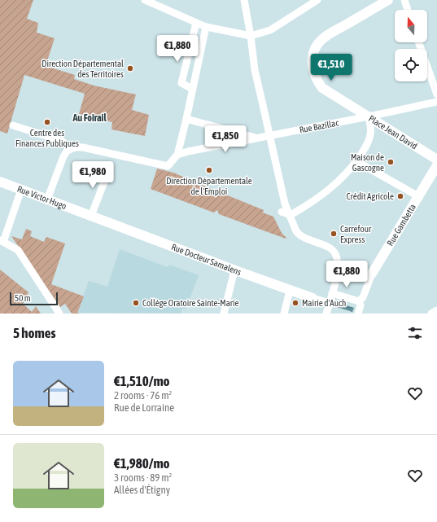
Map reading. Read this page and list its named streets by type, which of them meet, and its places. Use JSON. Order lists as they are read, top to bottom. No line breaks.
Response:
{"streets":{"main road":["Place Jean David","Rue Victor Hugo","Rue Gambetta","Rue Docteur Samalens"],"street":["Rue Bazillac"]},"crossings":[["Rue Bazillac","Place Jean David"],["Rue Victor Hugo","Rue Docteur Samalens"]],"districts":["Au Foirail"],"places":["Direction Départemental des Territoires","Centre des Finances Publiques","Maison de Gascogne","Direction Départementale de l'Emploi","Crédit Agricole","Carrefour Express","Collège Oratoire Sainte-Marie","Mairie d'Auch"],"scale_bar":"50 m","north":"top","page":{"price":["€1,880","€1,510","€1,850","€1,980","€1,880"],"scale":"50 m","heading":"5 homes","list":[{"name":"€1,510/mo","note":"2 rooms · 76 m² · Rue de Lorraine"},{"name":"€1,980/mo","note":"3 rooms · 89 m² · Allées d'Étigny"}]}}
